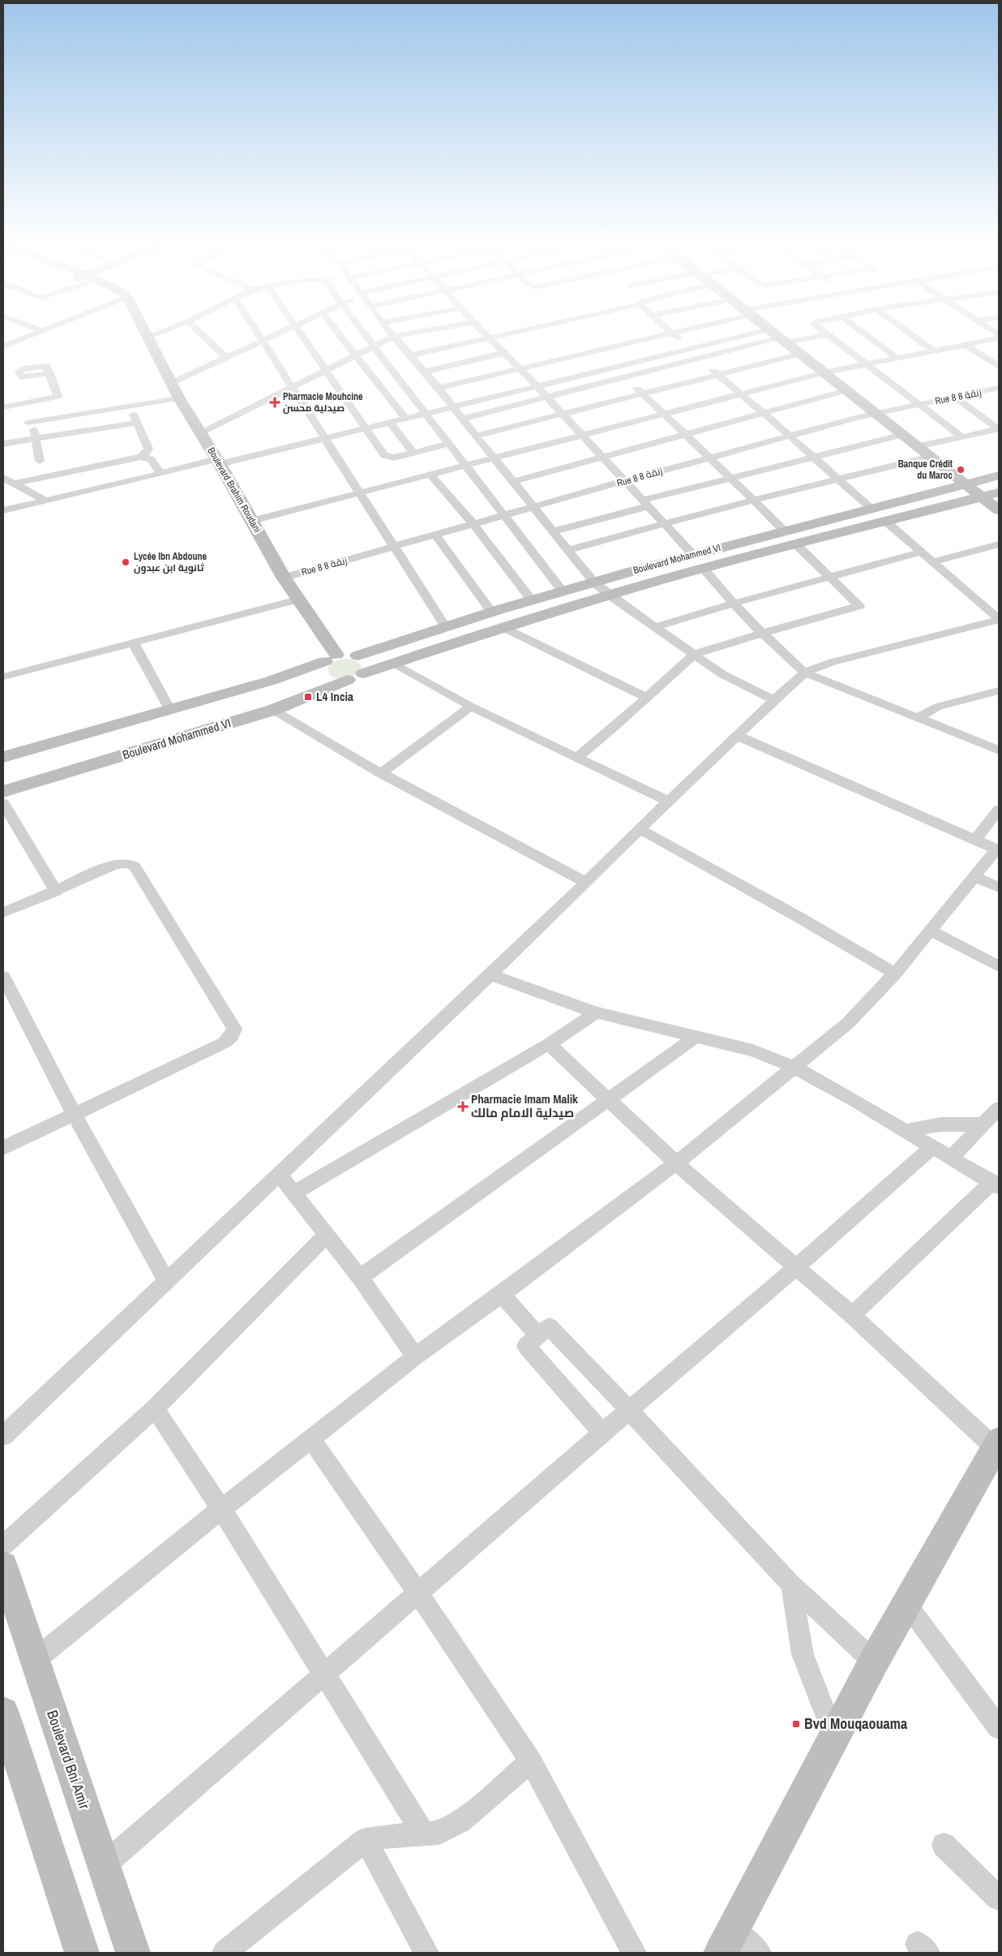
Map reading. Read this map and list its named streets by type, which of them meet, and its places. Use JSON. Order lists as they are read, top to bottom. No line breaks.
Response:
{"streets":{"main road":["Boulevard Brahim Roudani","Boulevard Mohammed VI","Boulevard Bni Amir"],"street":["Rue 8 8 زنقة"]},"crossings":[["Rue 8 8 زنقة","Boulevard Brahim Roudani"]],"places":{"health":["Pharmacie Mouhcine صيدلية محسن","Pharmacie Imam Malik صيدلية الامام مالك"],"other":["Banque Crédit du Maroc","Lycée Ibn Abdoune ثانوية ابن عبدون"],"transit":["L4 Incia","Bvd Mouqaouama"]}}
